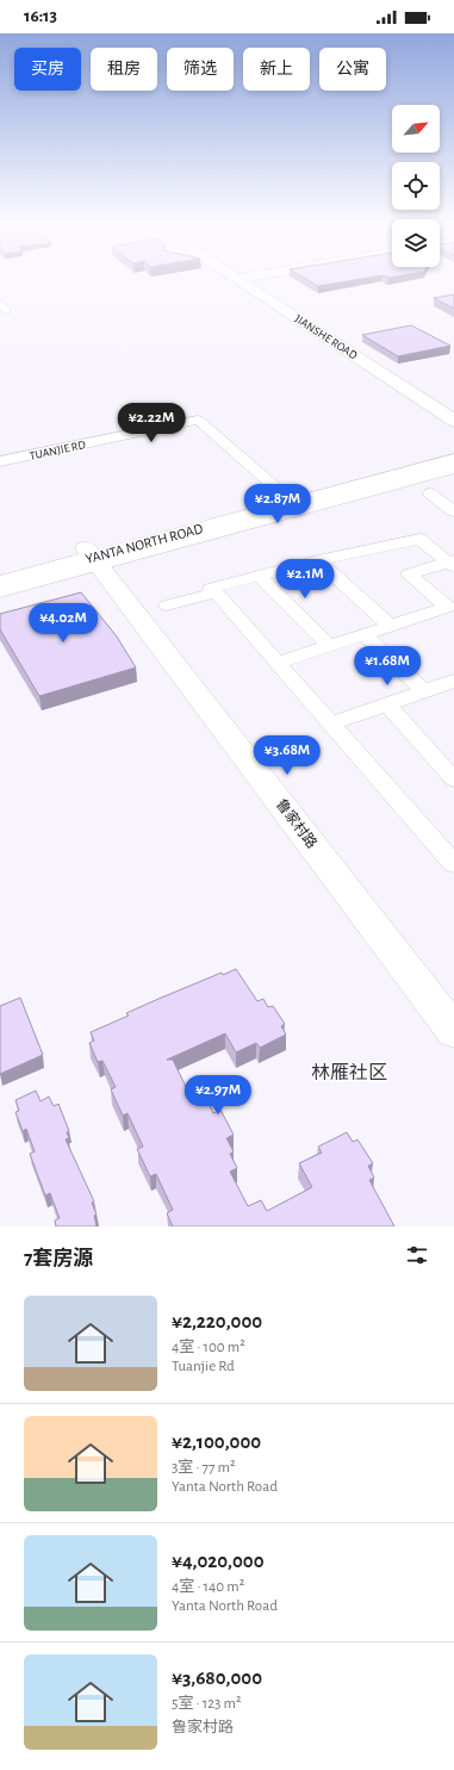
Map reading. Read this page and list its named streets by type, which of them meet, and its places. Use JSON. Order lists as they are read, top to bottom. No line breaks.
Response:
{"streets":{"street":["JIANSHE ROAD","TUANJIE RD","YANTA NORTH ROAD","鲁家村路"]},"crossings":[["TUANJIE RD","YANTA NORTH ROAD"],["YANTA NORTH ROAD","鲁家村路"]],"districts":["林雁社区"],"north":"top right","page":{"status":"16:13","chip":["买房","租房","筛选","新上","公寓"],"price":["¥2.22M","¥2.87M","¥2.1M","¥4.02M","¥1.68M","¥3.68M","¥2.97M"],"heading":"7套房源","list":[{"name":"¥2,220,000","note":"4室 · 100 m² · Tuanjie Rd"},{"name":"¥2,100,000","note":"3室 · 77 m² · Yanta North Road"},{"name":"¥4,020,000","note":"4室 · 140 m² · Yanta North Road"},{"name":"¥3,680,000","note":"5室 · 123 m² · 鲁家村路"}]}}
